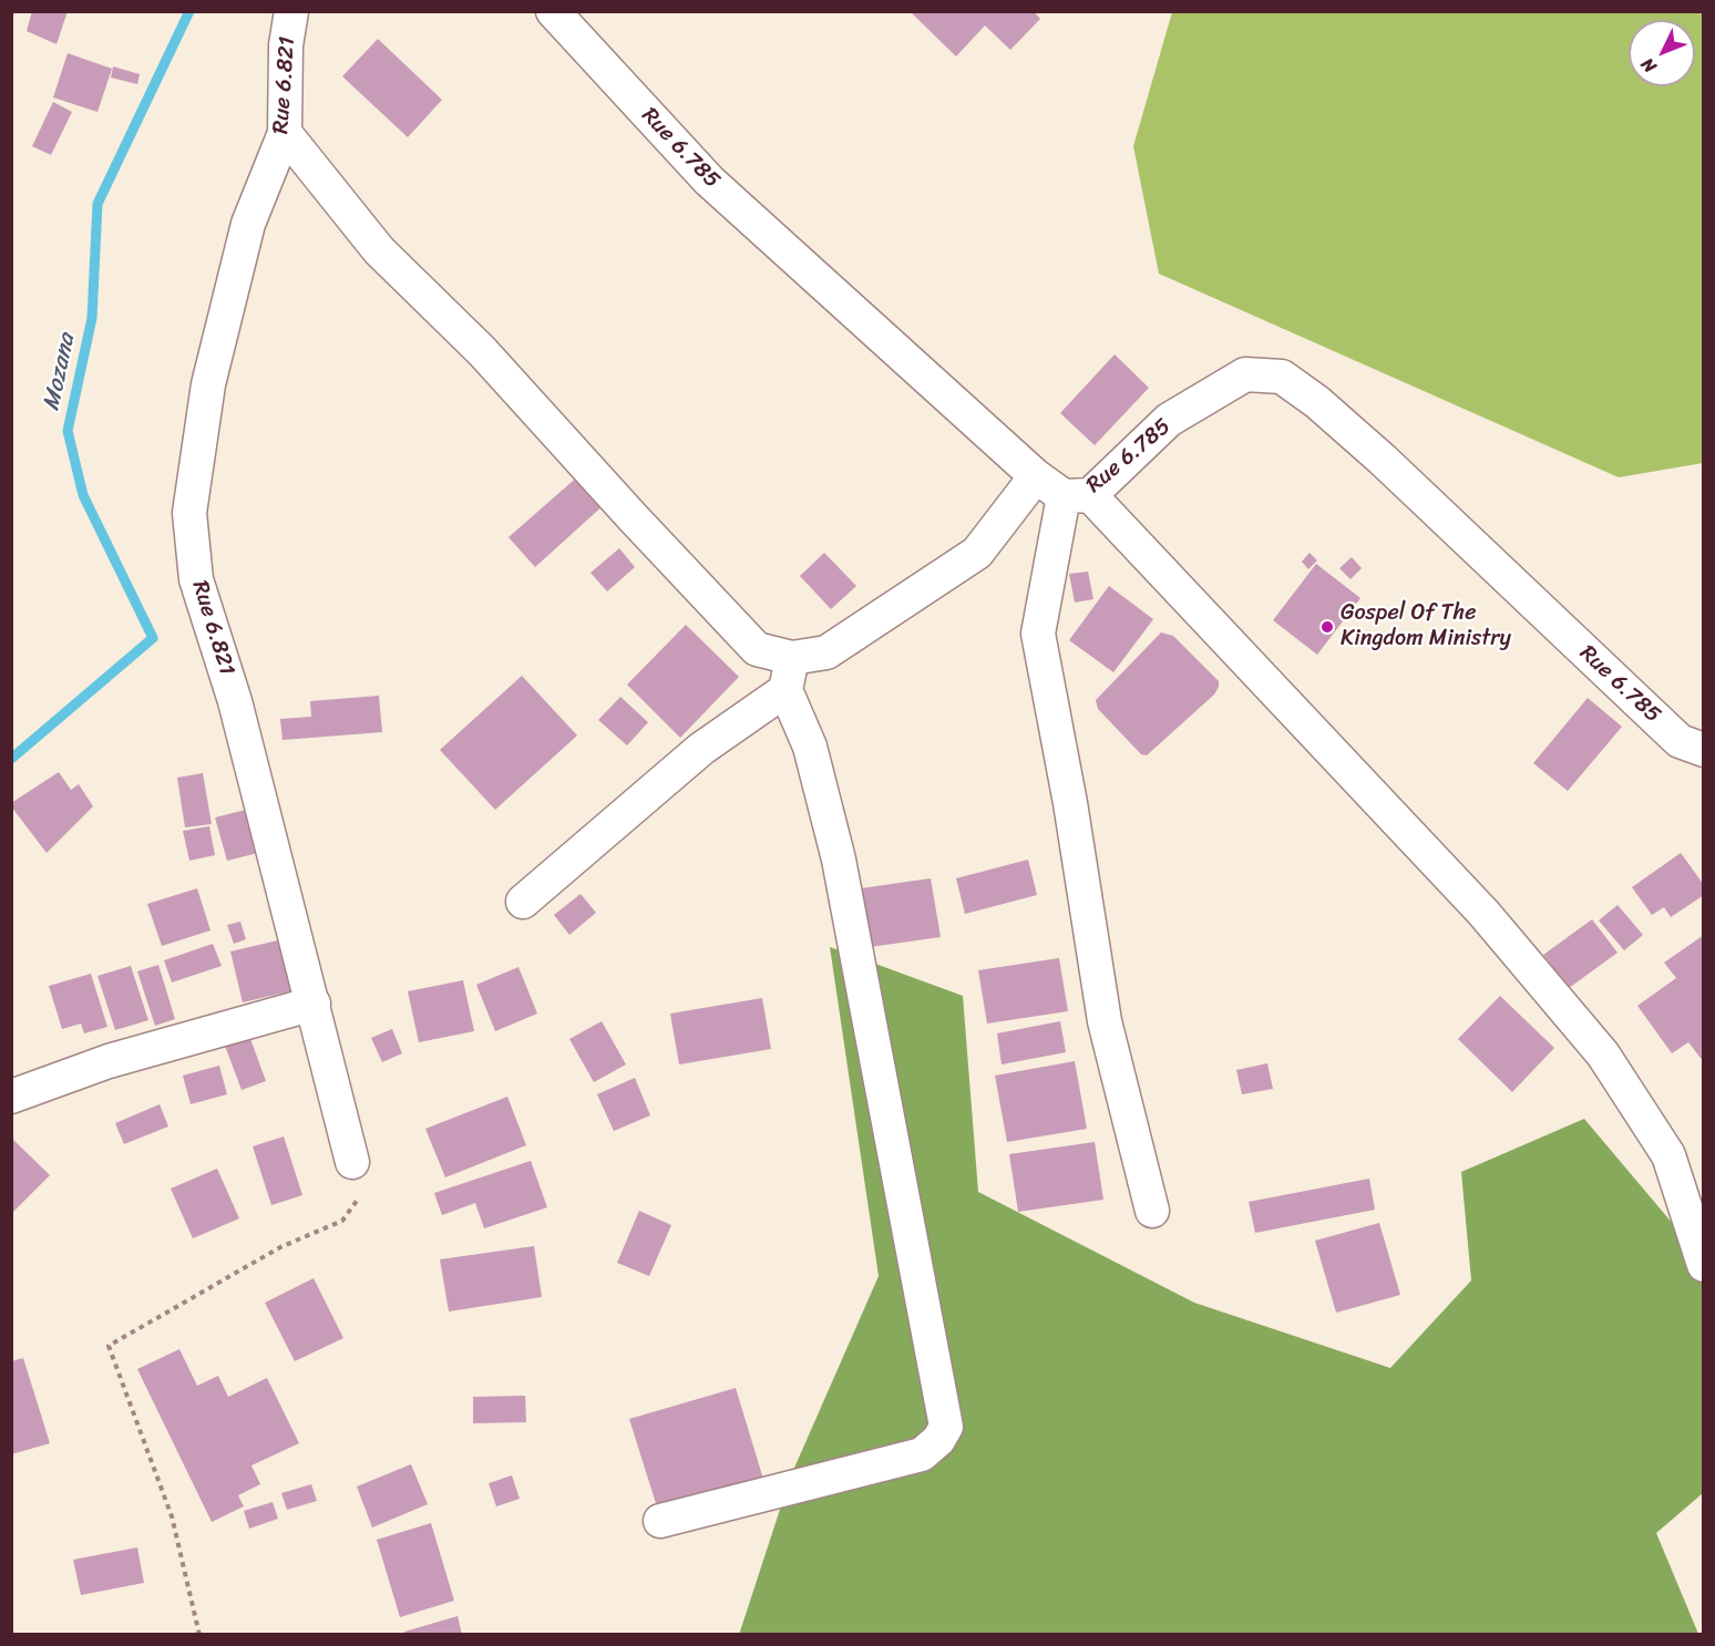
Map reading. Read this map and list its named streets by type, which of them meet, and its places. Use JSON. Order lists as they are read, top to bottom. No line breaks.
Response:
{"streets":{"street":["Rue 6.821","Rue 6.785"]},"water":["Mozana"],"places":["Gospel Of The Kingdom Ministry"],"north":"bottom left"}
